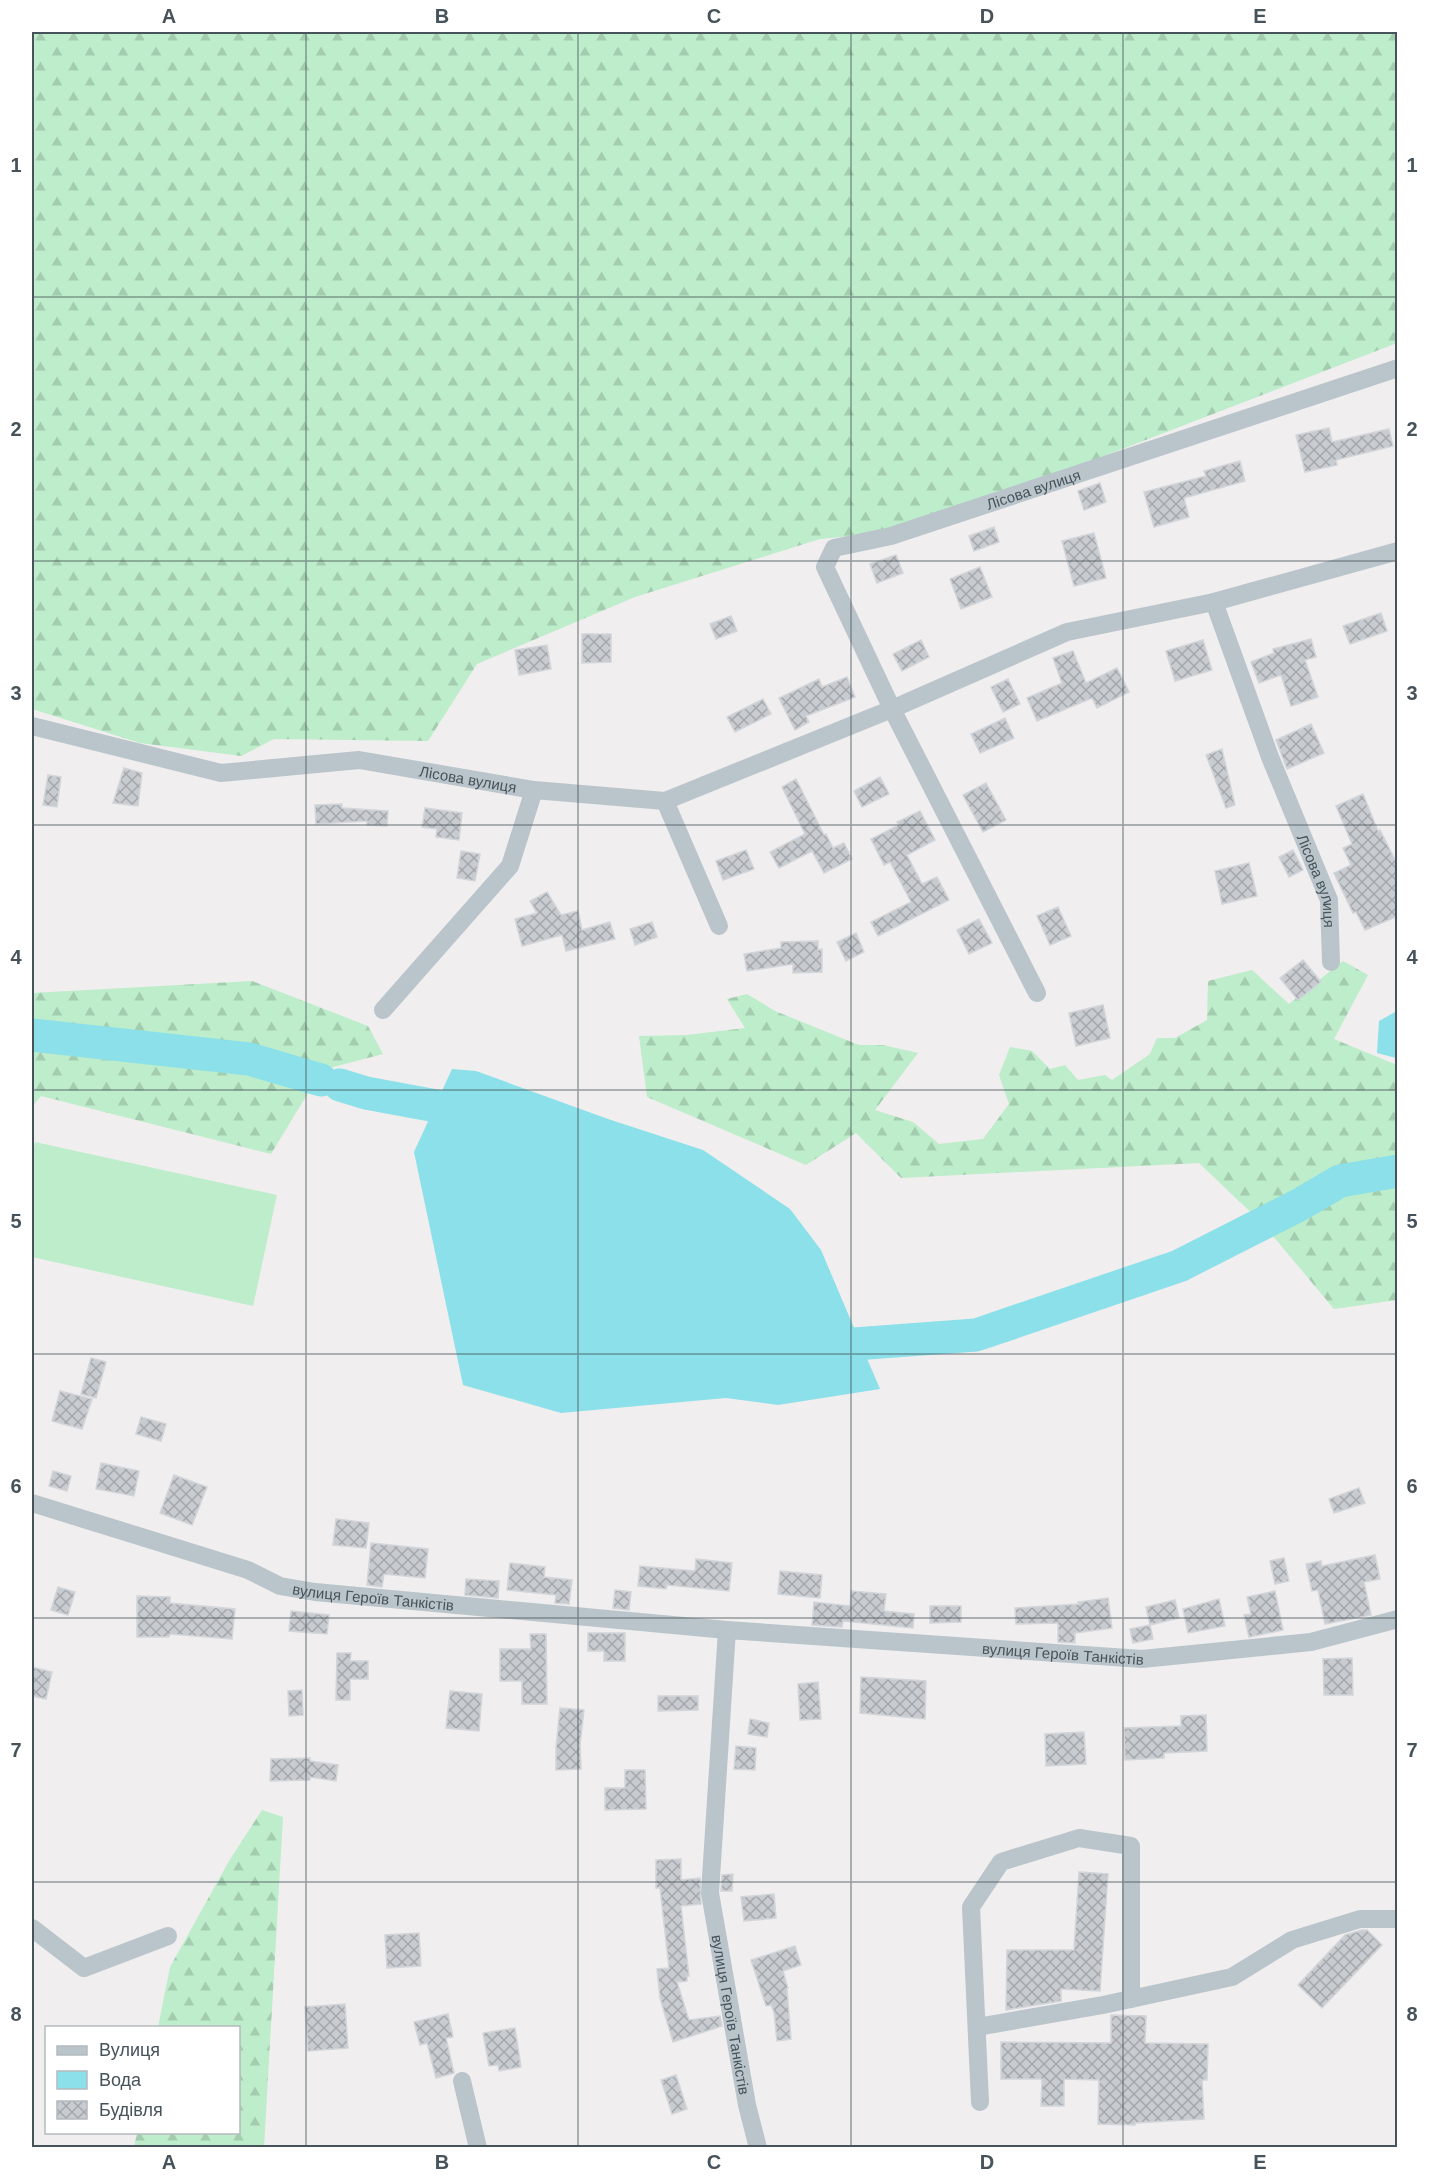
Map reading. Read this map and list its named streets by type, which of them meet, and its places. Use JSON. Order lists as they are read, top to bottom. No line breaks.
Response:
{"streets":{"street":["Лісова вулиця","вулиця Героїв Танкістів"]},"legend":["Вулиця","Вода","Будівля"],"grid":{"columns":["A","B","C","D","E"],"rows":["1","2","3","4","5","6","7","8"]}}
